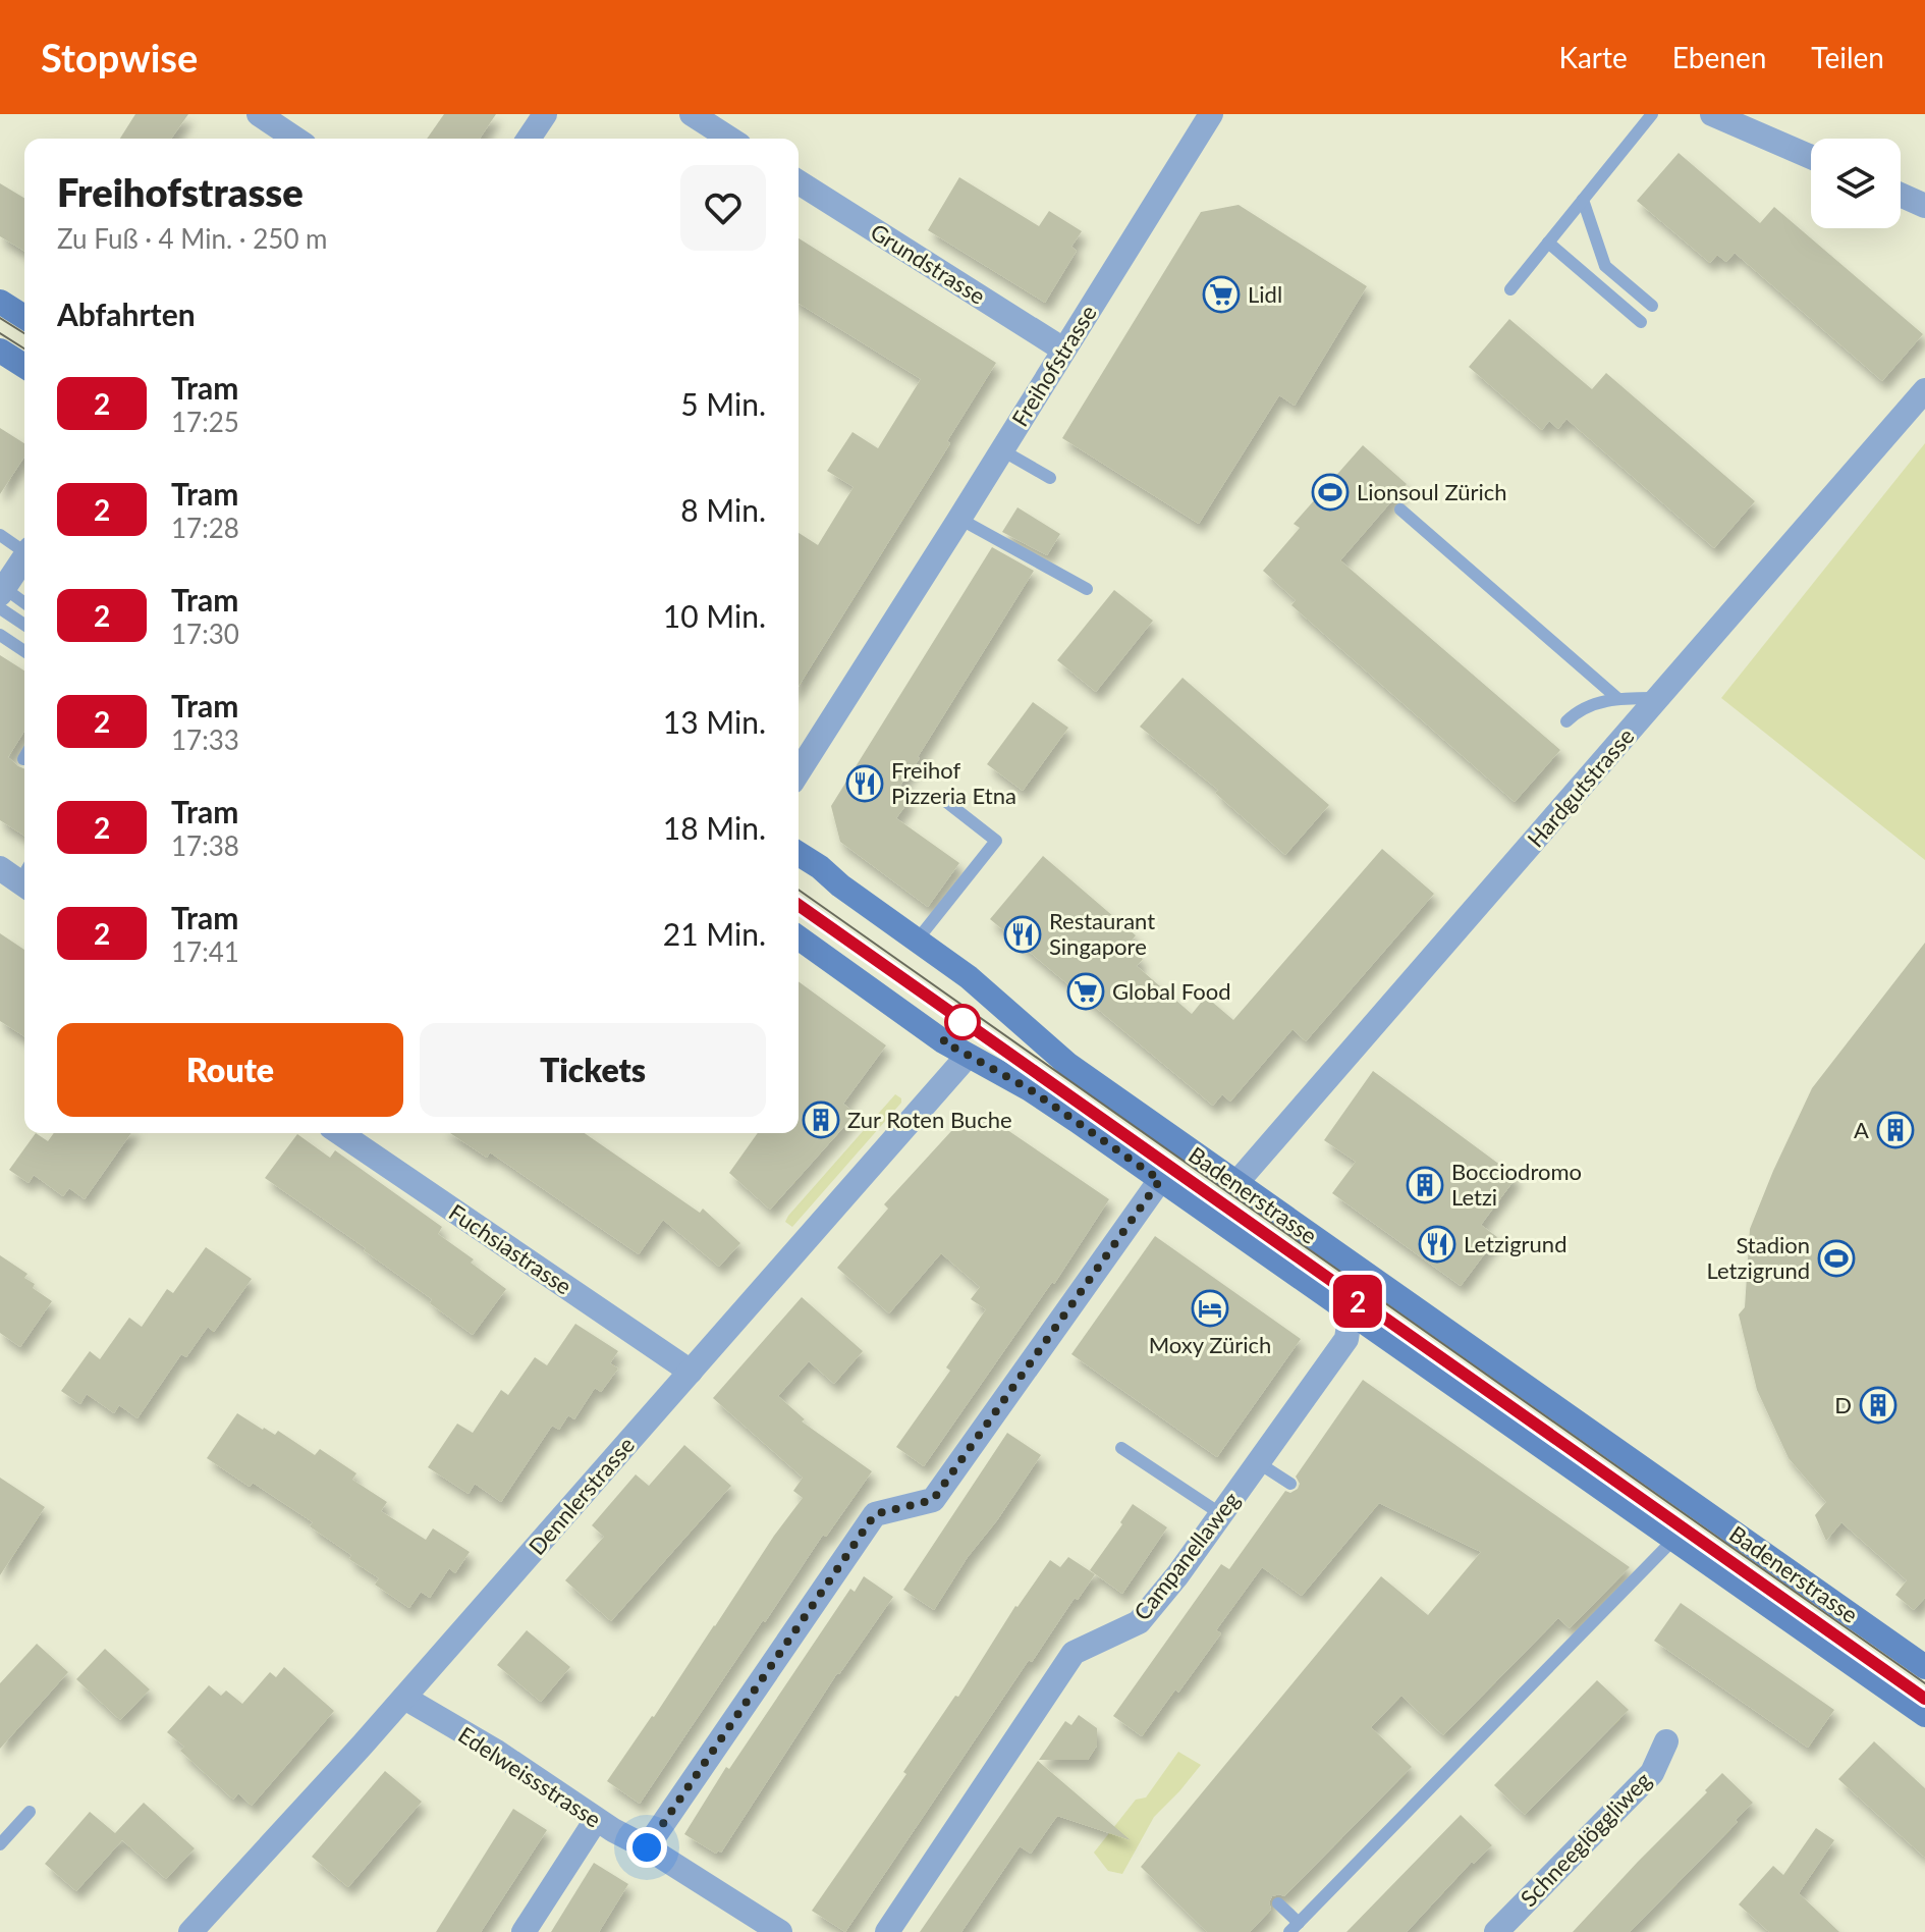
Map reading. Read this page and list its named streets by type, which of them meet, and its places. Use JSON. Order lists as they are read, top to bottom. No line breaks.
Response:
{"streets":{"street":["Grundstrasse","Freihofstrasse","Hardgutstrasse","Badenerstrasse","Fuchsiastrasse","Dennlerstrasse","Campanellaweg","Edelweissstrasse","Schneeglöggliweg"]},"crossings":[["Grundstrasse","Freihofstrasse"],["Hardgutstrasse","Badenerstrasse"],["Badenerstrasse","Dennlerstrasse"],["Badenerstrasse","Campanellaweg"],["Fuchsiastrasse","Dennlerstrasse"],["Dennlerstrasse","Edelweissstrasse"]],"places":{"supermarket":["Lidl","Global Food"],"sports":["Lionsoul Zürich","Stadion Letzigrund"],"restaurant":["Freihof Pizzeria Etna","Restaurant Singapore","Letzigrund"],"building":["Zur Roten Buche","A","Bocciodromo Letzi","D"],"hotel":["Moxy Zürich"]},"lines":["tram line 2"],"page":{"header":"Stopwise","nav":["Karte","Ebenen","Teilen"],"on_map":"2","heading":[["Freihofstrasse","Zu Fuß · 4 Min. · 250 m"],"Abfahrten"],"list":[{"mark":"2","name":"Tram","note":"17:25","value":"5 Min."},{"mark":"2","name":"Tram","note":"17:28","value":"8 Min."},{"mark":"2","name":"Tram","note":"17:30","value":"10 Min."},{"mark":"2","name":"Tram","note":"17:33","value":"13 Min."},{"mark":"2","name":"Tram","note":"17:38","value":"18 Min."},{"mark":"2","name":"Tram","note":"17:41","value":"21 Min."}],"buttons":["Route","Tickets"]}}
